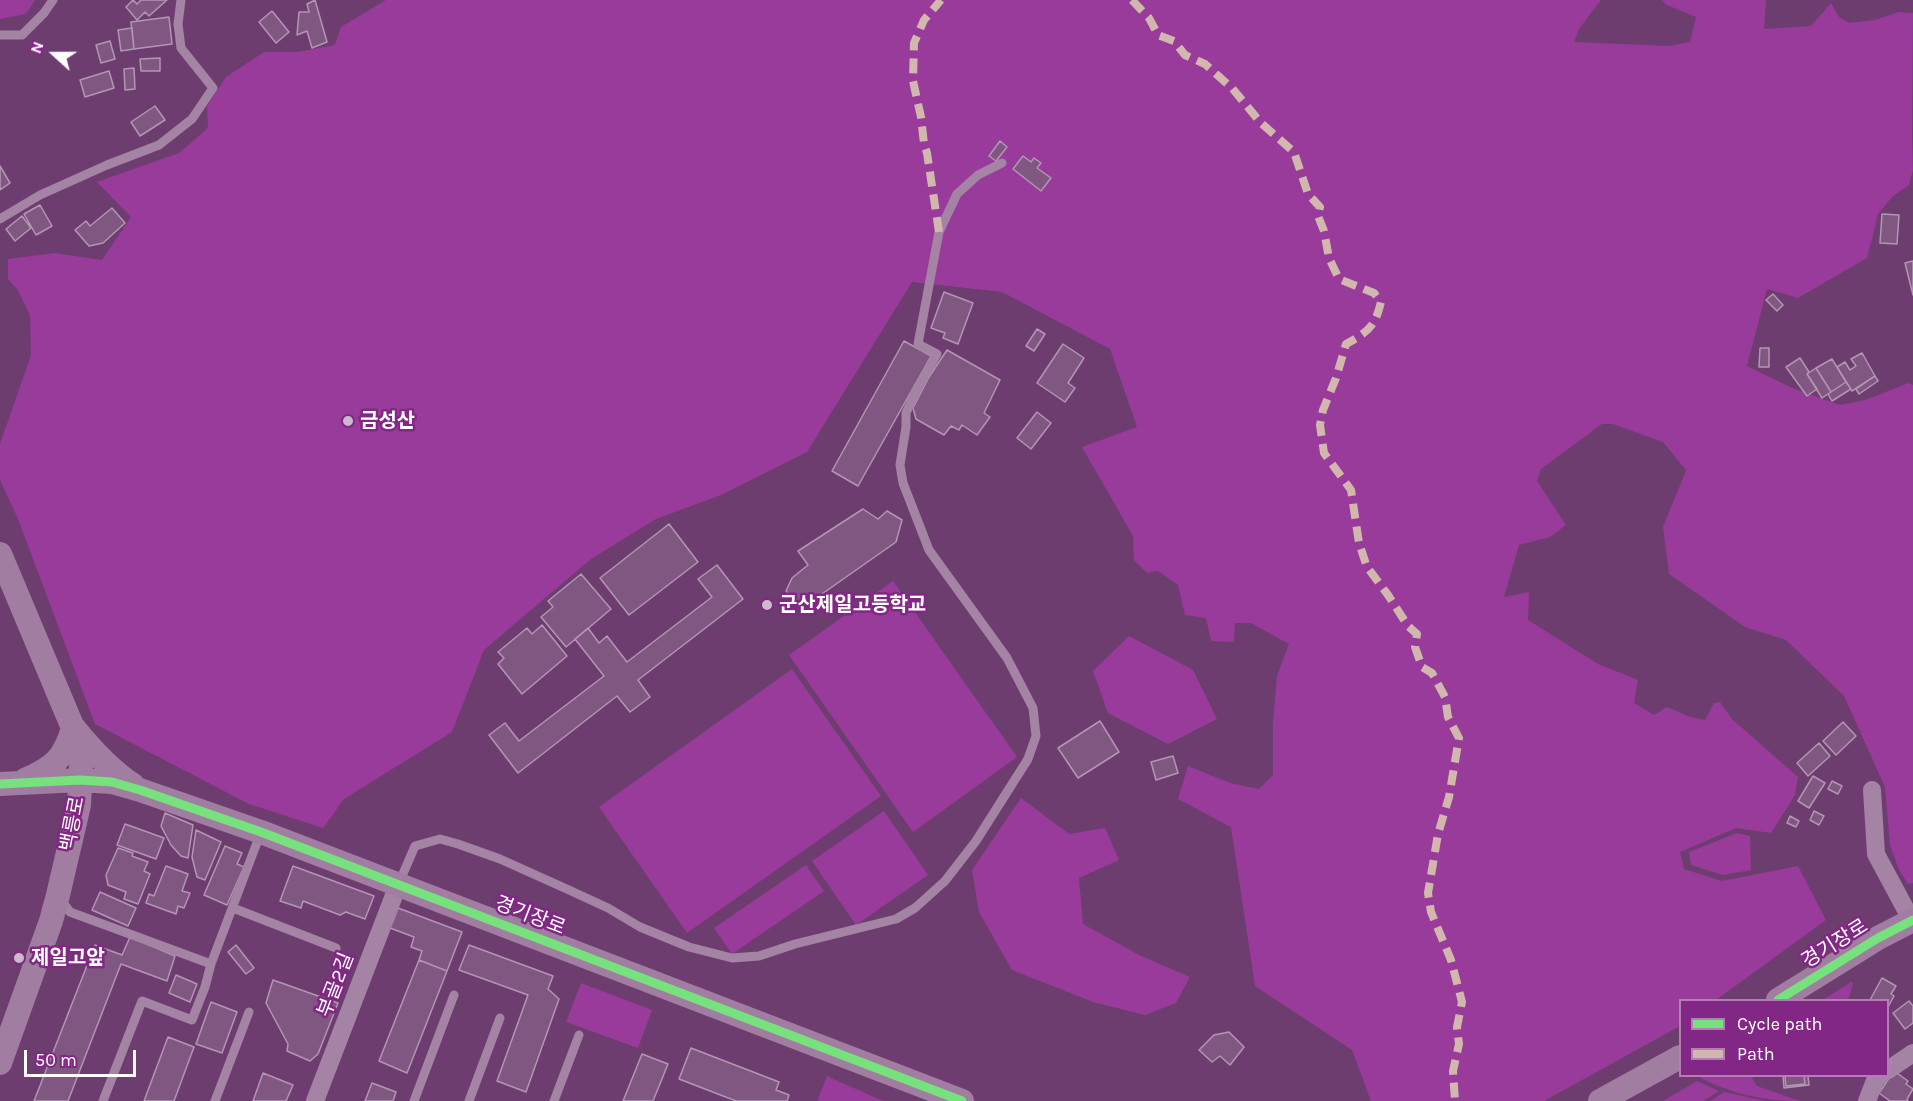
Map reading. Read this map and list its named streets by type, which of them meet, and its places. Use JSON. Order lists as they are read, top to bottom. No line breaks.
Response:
{"streets":{"street":["백릉로","경기장로","부골2길"]},"crossings":[["백릉로","경기장로"],["경기장로","부골2길"]],"places":["금성산","군산제일고등학교","제일고앞"],"legend":["Cycle path","Path"],"scale_bar":"50 m","north":"left"}
